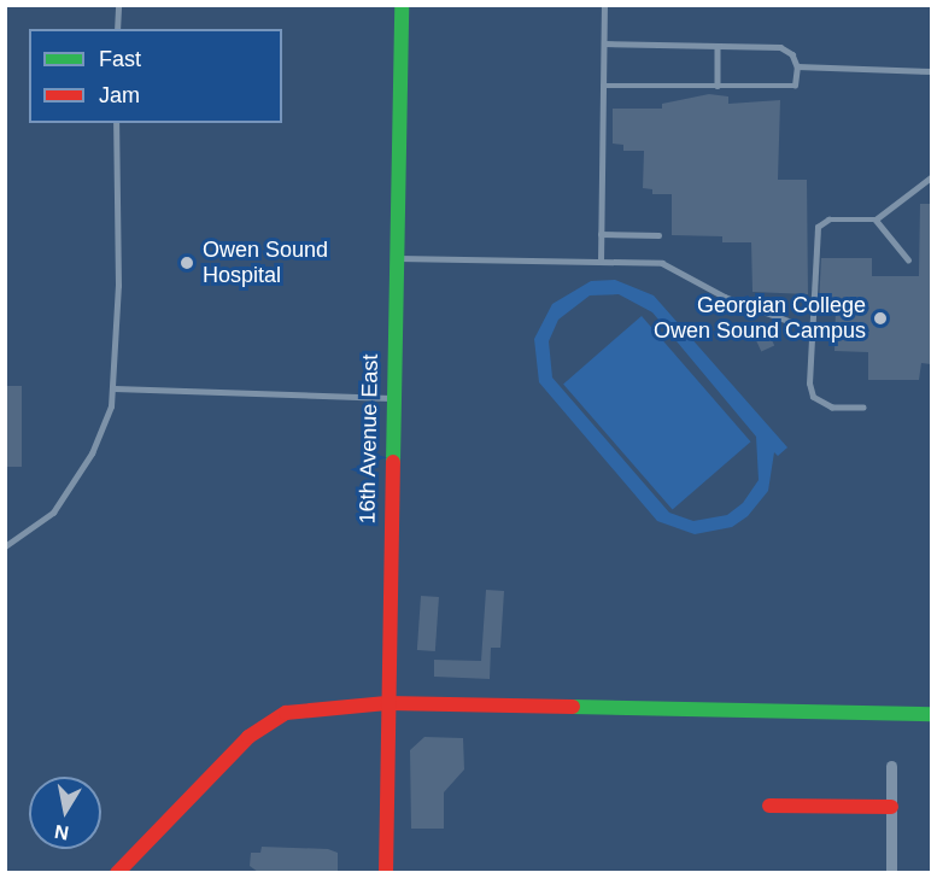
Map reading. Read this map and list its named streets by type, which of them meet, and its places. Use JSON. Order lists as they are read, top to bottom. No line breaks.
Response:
{"streets":{"street":["16th Avenue East"]},"places":["Owen Sound Hospital","Georgian College Owen Sound Campus"],"legend":["Fast","Jam"],"north":"bottom"}
